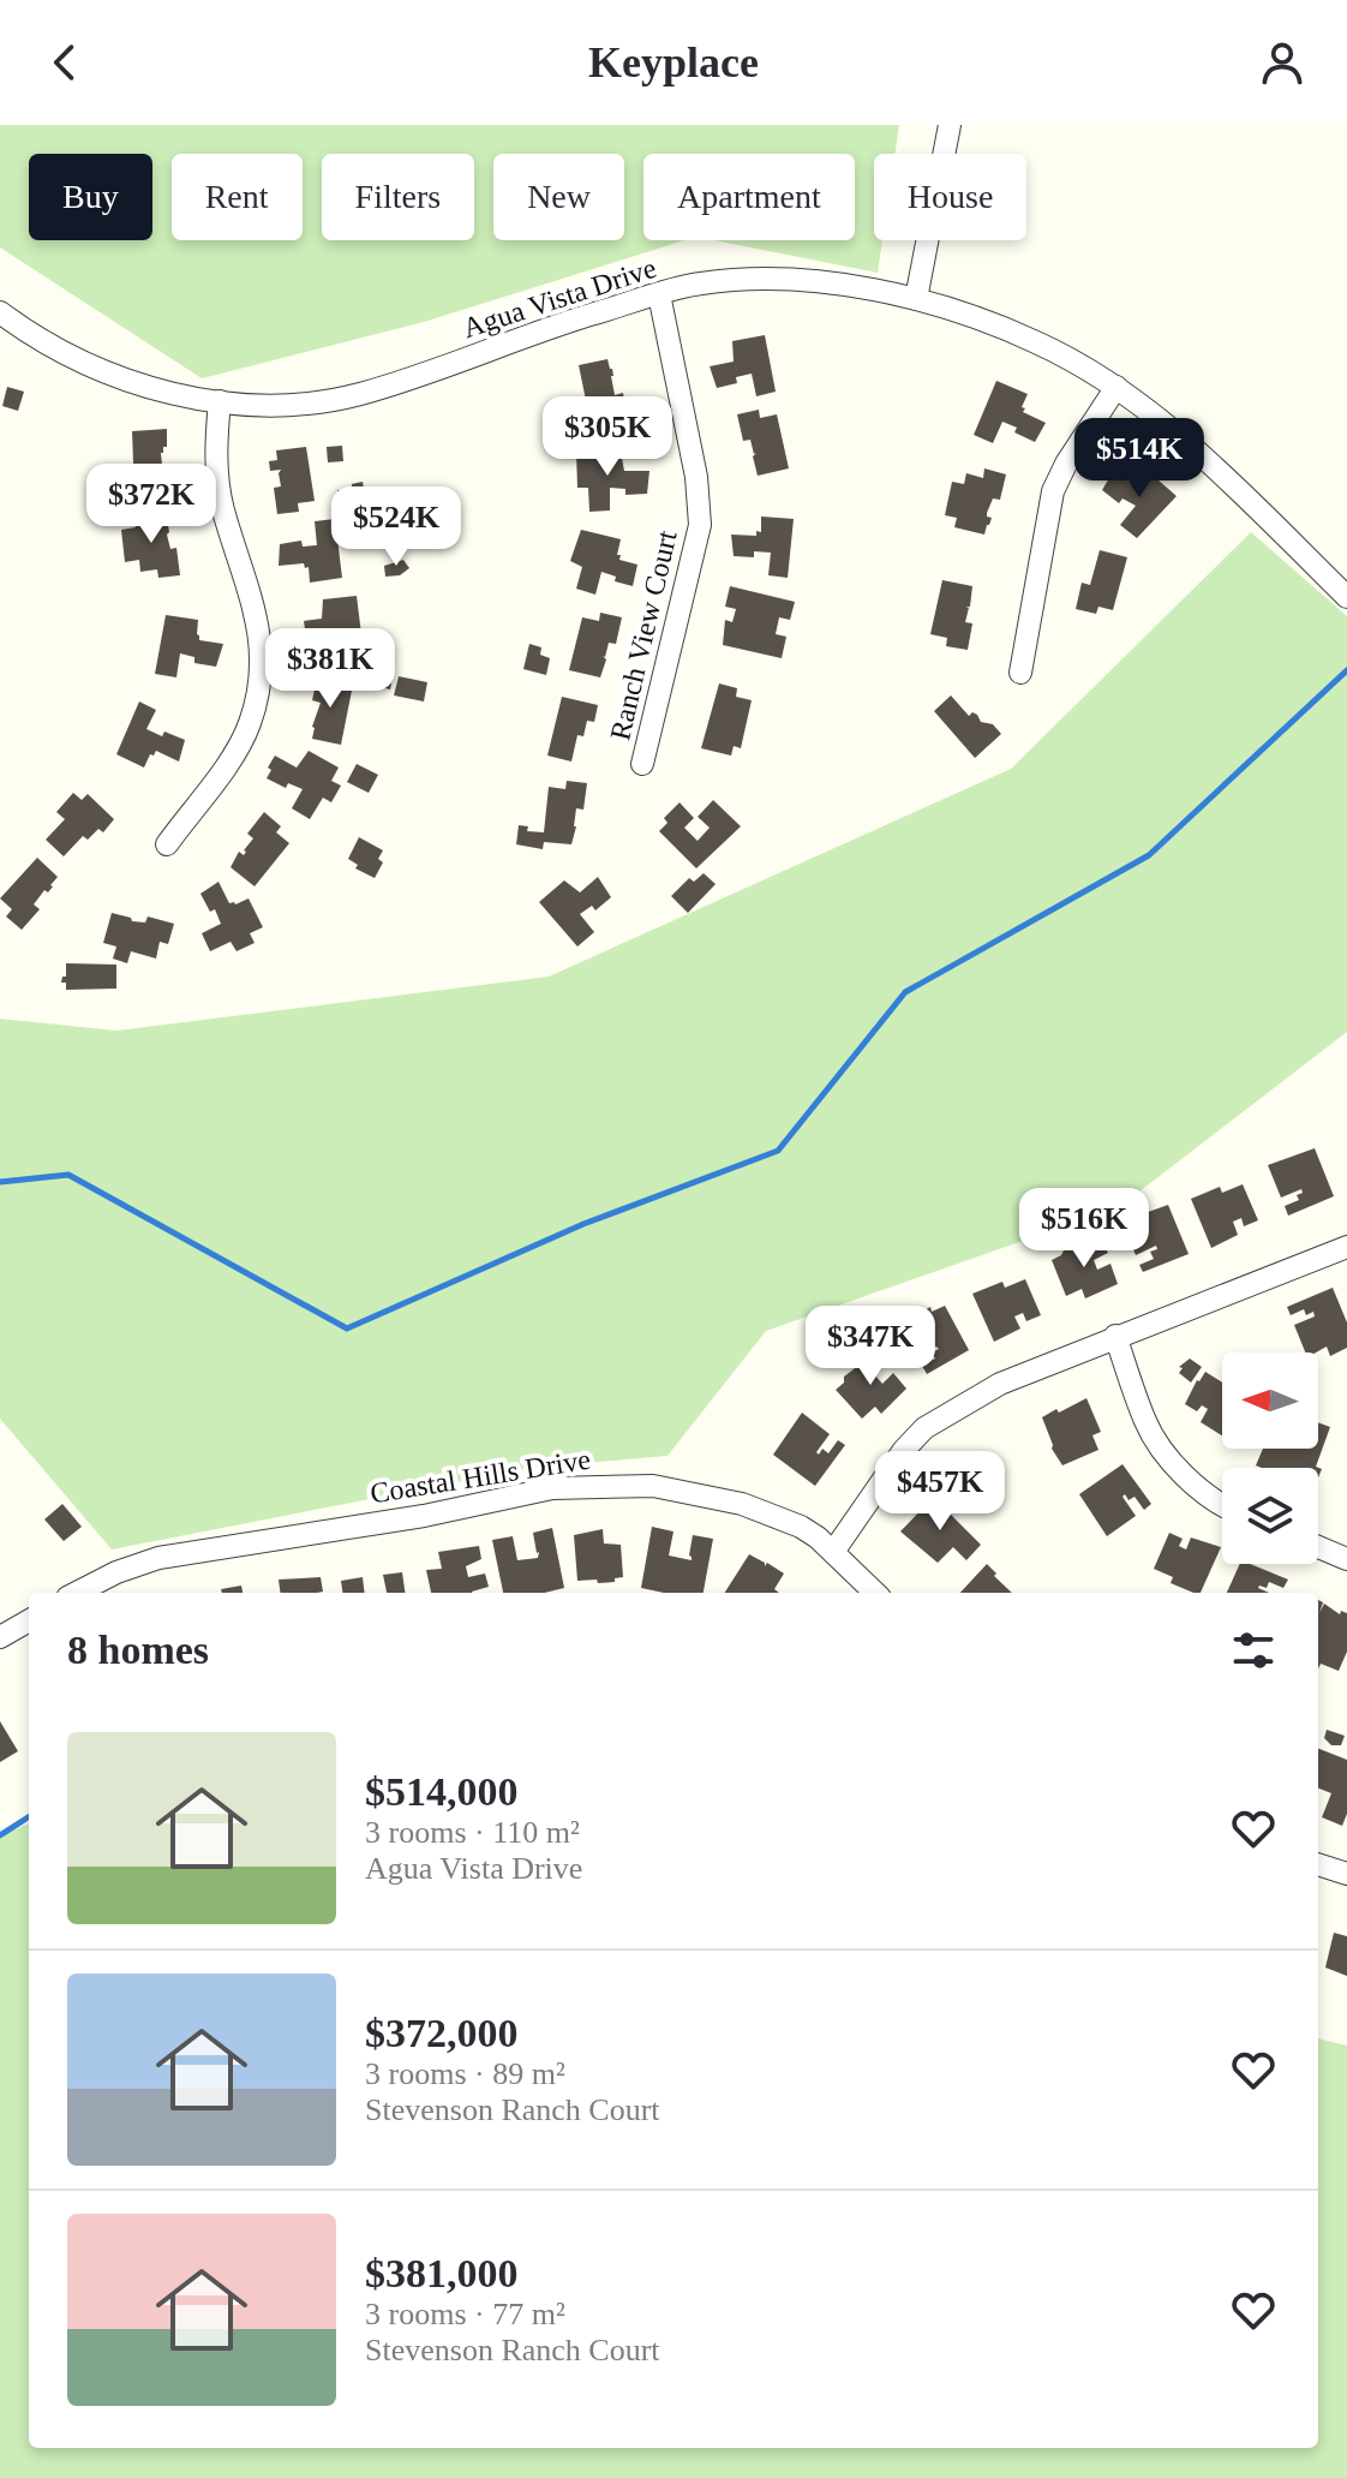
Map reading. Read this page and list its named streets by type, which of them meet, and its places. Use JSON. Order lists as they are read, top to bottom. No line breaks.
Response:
{"streets":{"street":["Agua Vista Drive","Ranch View Court","Coastal Hills Drive"]},"crossings":[["Agua Vista Drive","Ranch View Court"]],"north":"left","page":{"header":"Keyplace","chip":["Buy","Rent","Filters","New","Apartment","House"],"price":["$305K","$514K","$372K","$524K","$381K","$516K","$347K","$457K"],"heading":"8 homes","list":[{"name":"$514,000","note":"3 rooms · 110 m² · Agua Vista Drive"},{"name":"$372,000","note":"3 rooms · 89 m² · Stevenson Ranch Court"},{"name":"$381,000","note":"3 rooms · 77 m² · Stevenson Ranch Court"}]}}
